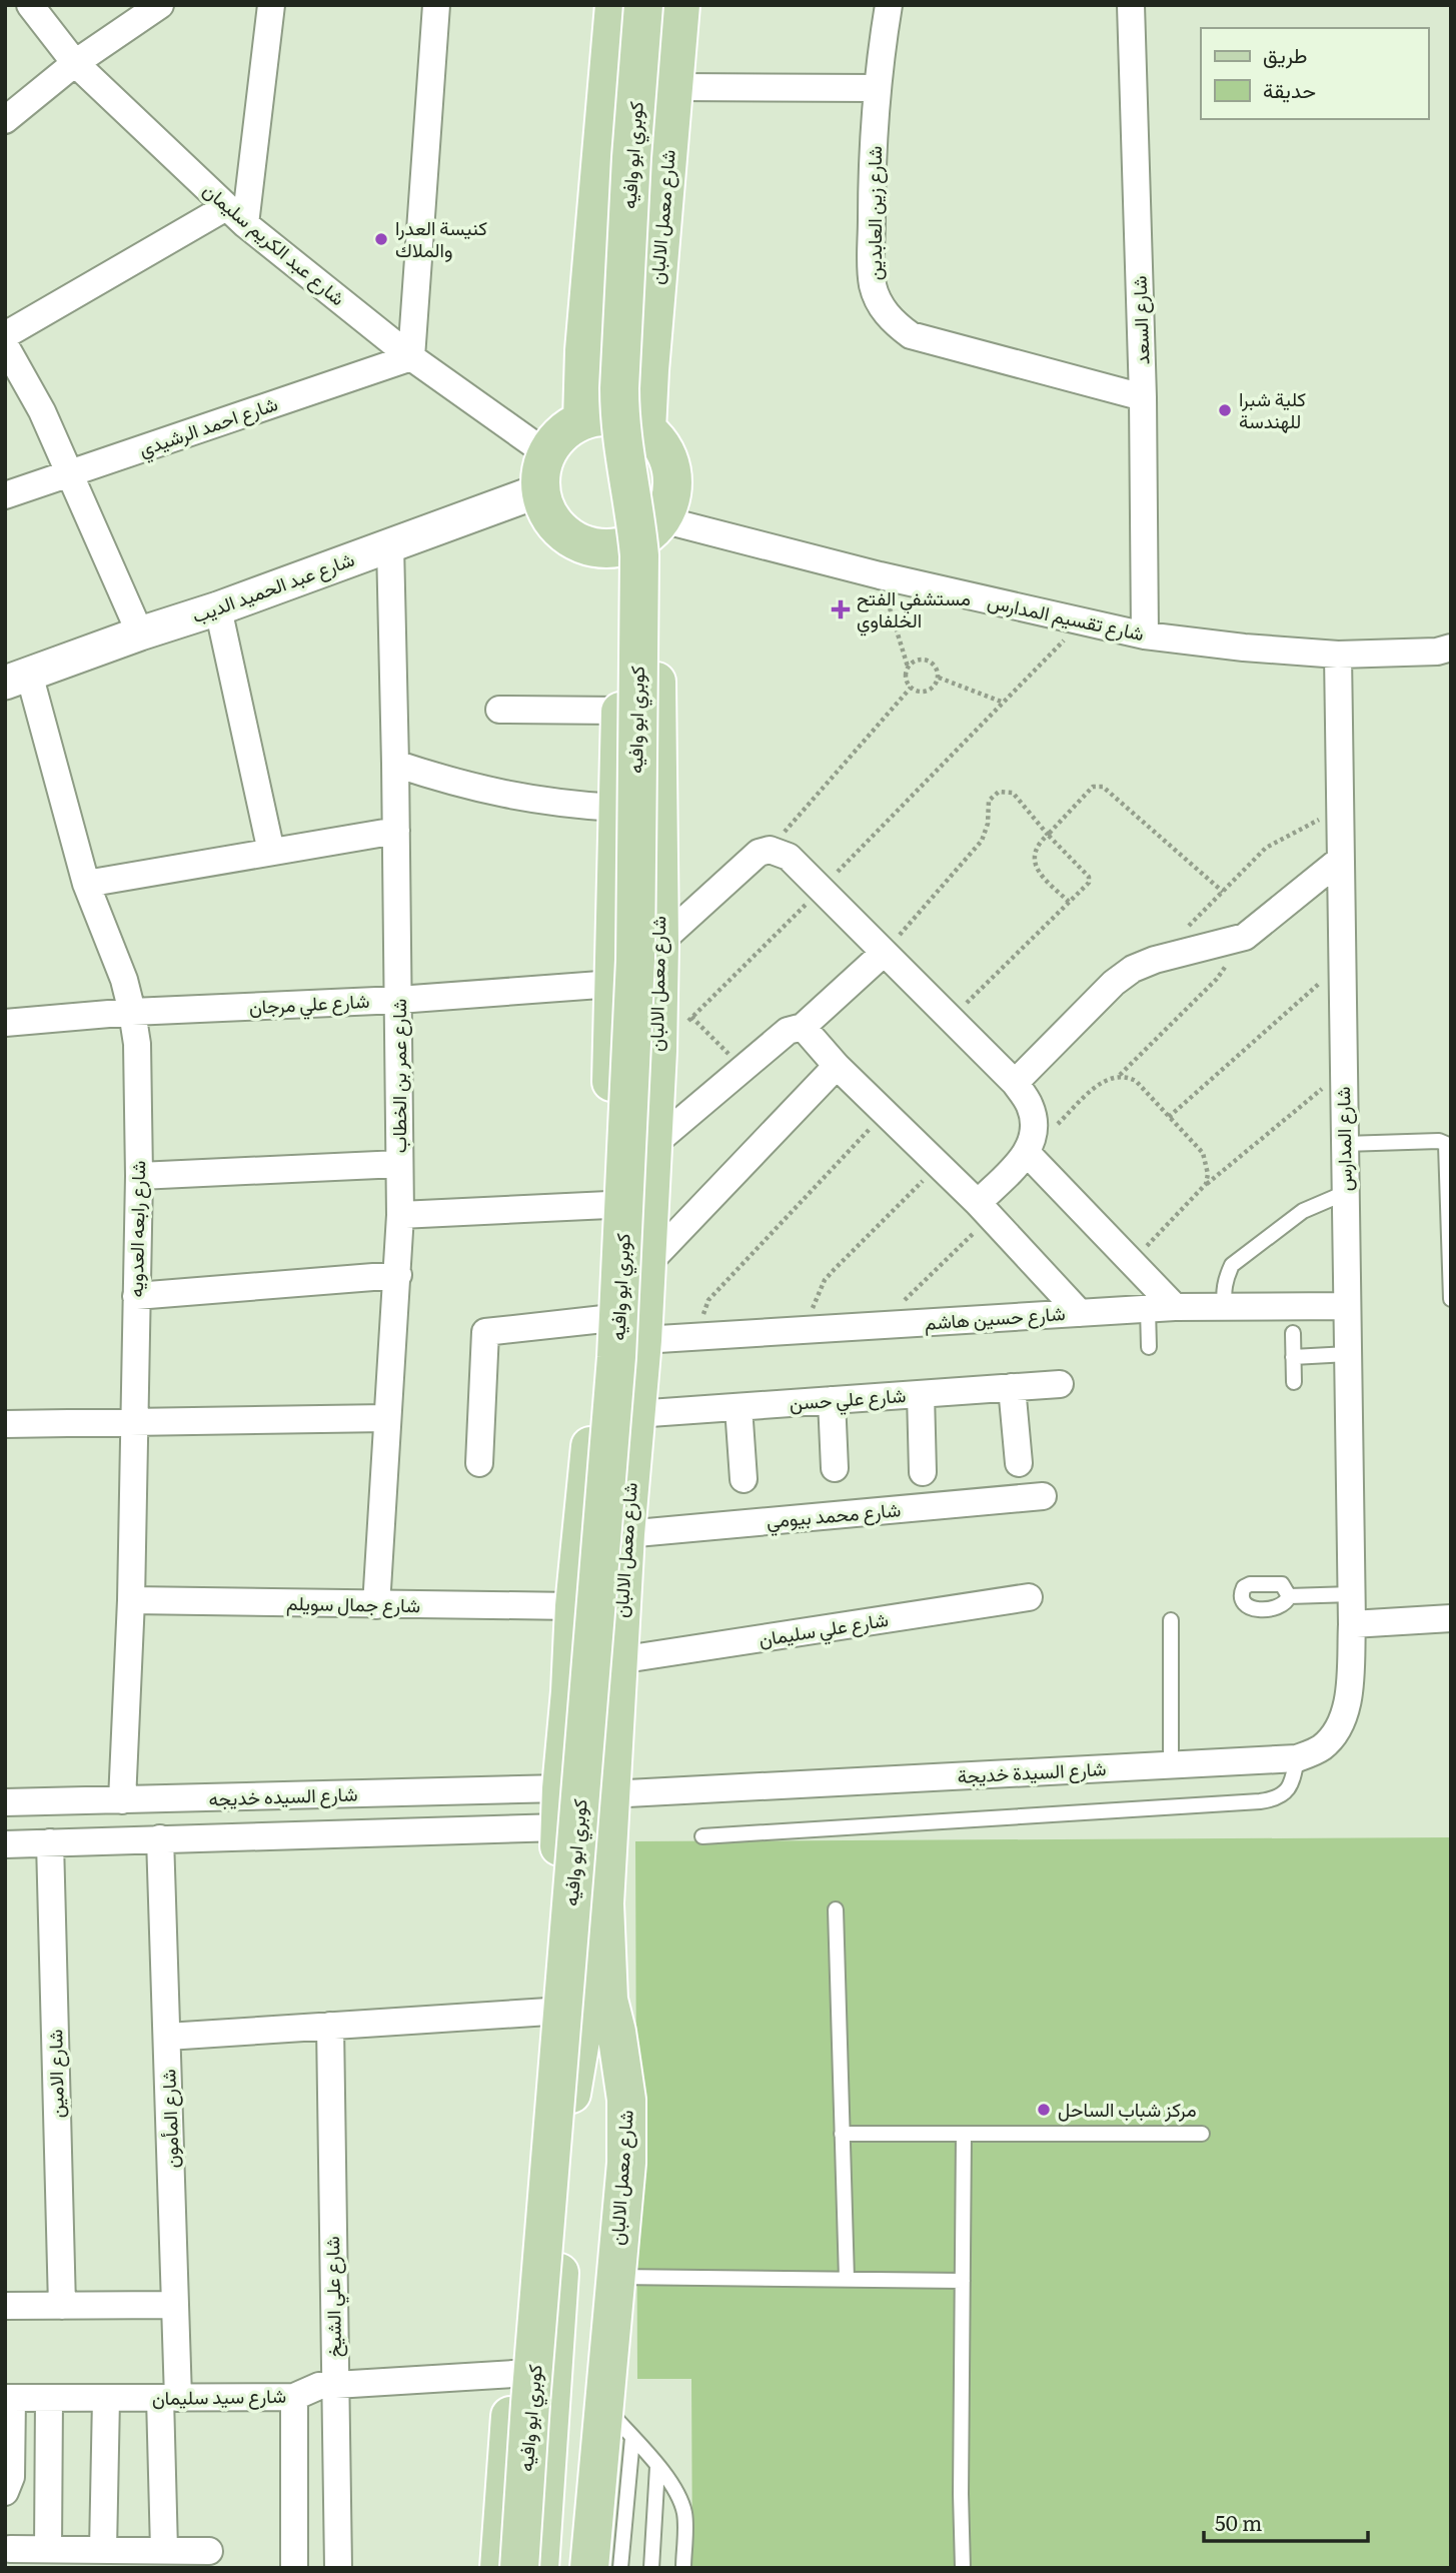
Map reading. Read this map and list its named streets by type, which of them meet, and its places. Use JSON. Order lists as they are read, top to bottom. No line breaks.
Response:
{"streets":{"main road":["كوبري ابو وافيه","شارع معمل الالبان"],"street":["شارع زين العابدين","شارع عبد الكريم سليمان","شارع السعد","شارع احمد الرشيدي","شارع عبد الحميد الديب","شارع تقسيم المدارس","شارع علي مرجان","شارع عمر بن الخطاب","شارع المدارس","شارع رابعه العدويه","شارع حسين هاشم","شارع علي حسن","شارع محمد بيومي","شارع جمال سويلم","شارع علي سليمان","شارع السيدة خديجة","شارع السيده خديجه","شارع الامين","شارع المأمون","شارع علي الشيخ","شارع سيد سليمان"]},"crossings":[["كوبري ابو وافيه","شارع معمل الالبان"],["كوبري ابو وافيه","شارع سيد سليمان"],["شارع زين العابدين","شارع السعد"],["شارع معمل الالبان","شارع عبد الكريم سليمان"],["شارع معمل الالبان","شارع عبد الحميد الديب"],["شارع معمل الالبان","شارع تقسيم المدارس"],["شارع معمل الالبان","شارع حسين هاشم"],["شارع معمل الالبان","شارع علي حسن"],["شارع معمل الالبان","شارع محمد بيومي"],["شارع معمل الالبان","شارع علي سليمان"],["شارع معمل الالبان","شارع السيدة خديجة"],["شارع عبد الكريم سليمان","شارع احمد الرشيدي"],["شارع عبد الكريم سليمان","شارع عبد الحميد الديب"],["شارع عبد الكريم سليمان","شارع تقسيم المدارس"],["شارع السعد","شارع تقسيم المدارس"],["شارع عبد الحميد الديب","شارع تقسيم المدارس"],["شارع عبد الحميد الديب","شارع عمر بن الخطاب"],["شارع عبد الحميد الديب","شارع رابعه العدويه"],["شارع تقسيم المدارس","شارع المدارس"],["شارع علي مرجان","شارع عمر بن الخطاب"],["شارع علي مرجان","شارع رابعه العدويه"],["شارع عمر بن الخطاب","شارع جمال سويلم"],["شارع المدارس","شارع حسين هاشم"],["شارع المدارس","شارع السيدة خديجة"],["شارع رابعه العدويه","شارع جمال سويلم"],["شارع رابعه العدويه","شارع السيده خديجه"],["شارع رابعه العدويه","شارع المأمون"],["شارع السيده خديجه","شارع الامين"],["شارع السيده خديجه","شارع المأمون"],["شارع المأمون","شارع سيد سليمان"],["شارع علي الشيخ","شارع سيد سليمان"]],"places":{"other":["كنيسة العدرا والملاك","كلية شبرا للهندسة","مركز شباب الساحل"],"health":["مستشفي الفتح الخلفاوي"]},"legend":["طريق","حديقة"],"scale_bar":"50 m"}
